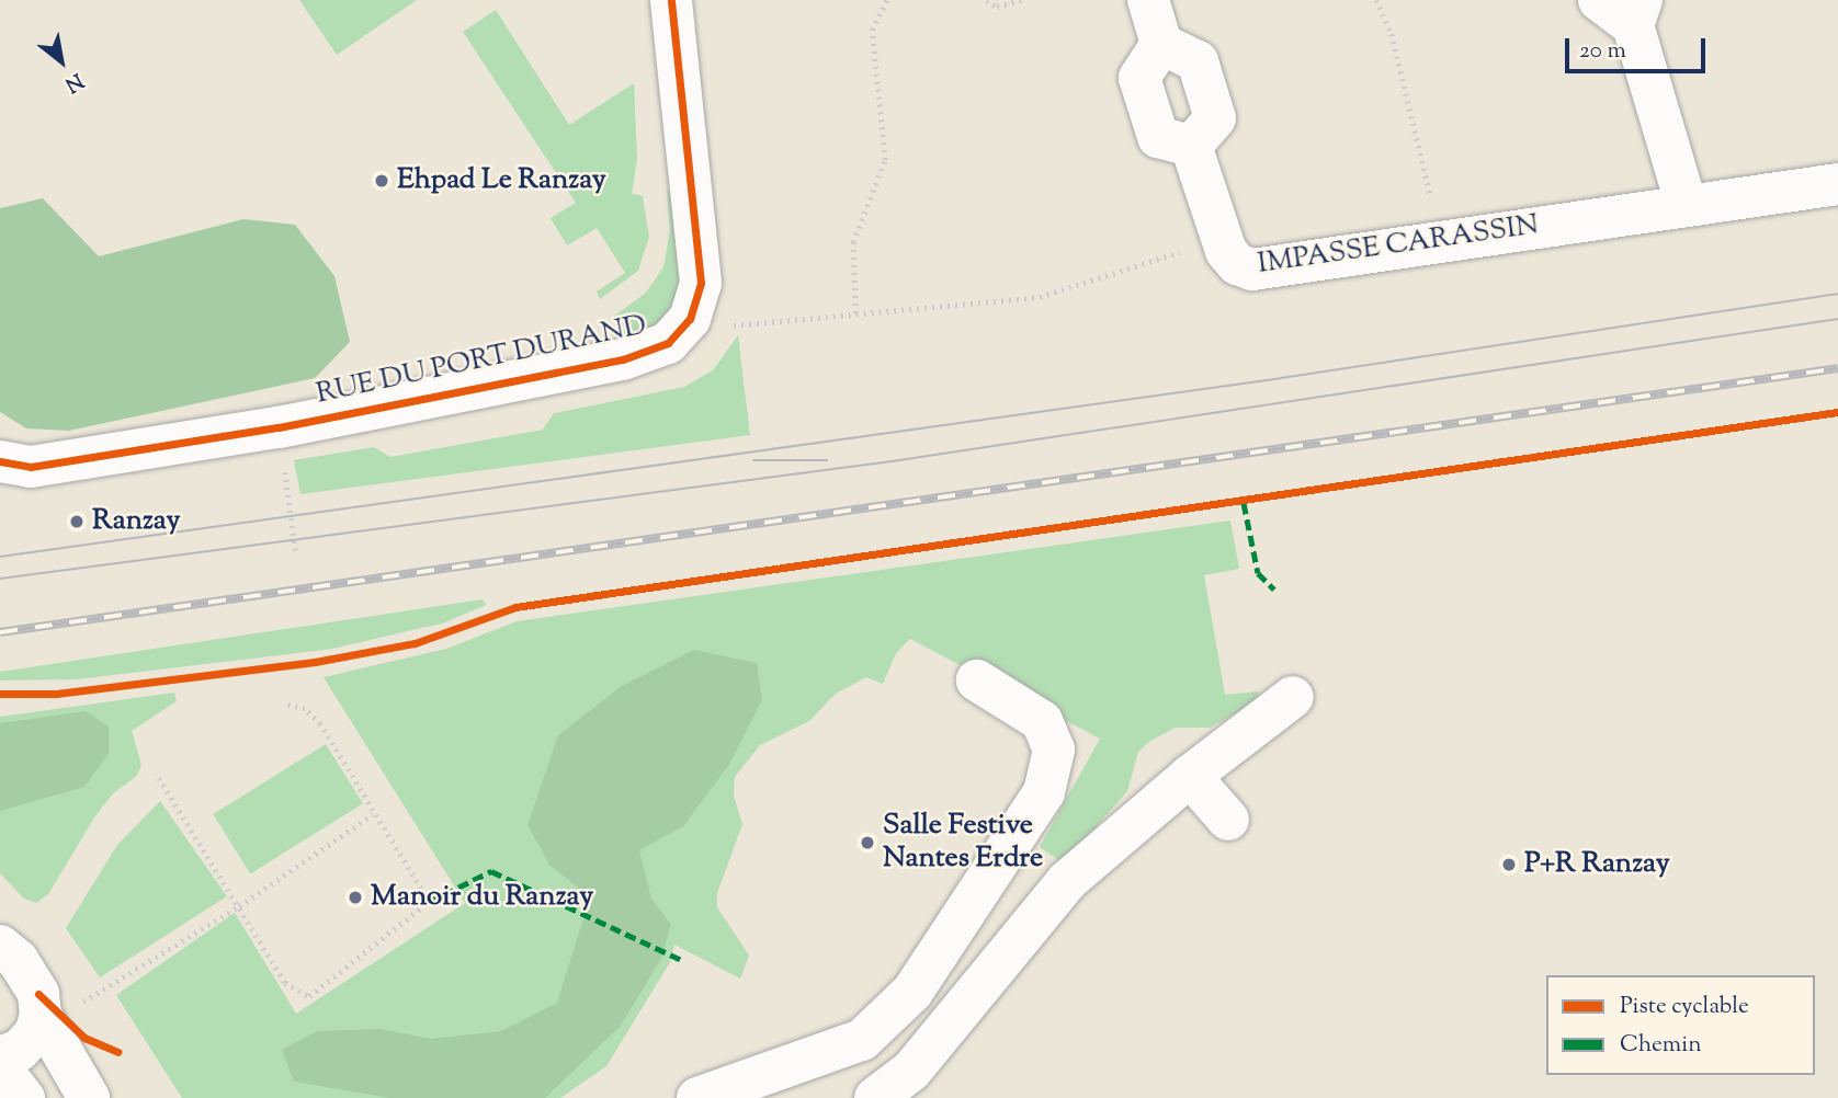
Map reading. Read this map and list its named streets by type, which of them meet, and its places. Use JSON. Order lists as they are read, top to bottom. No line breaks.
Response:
{"streets":{"street":["IMPASSE CARASSIN","RUE DU PORT DURAND"]},"places":["Ehpad Le Ranzay","Ranzay","Salle Festive Nantes Erdre","P+R Ranzay","Manoir du Ranzay"],"legend":["Piste cyclable","Chemin"],"scale_bar":"20 m","north":"bottom right"}
